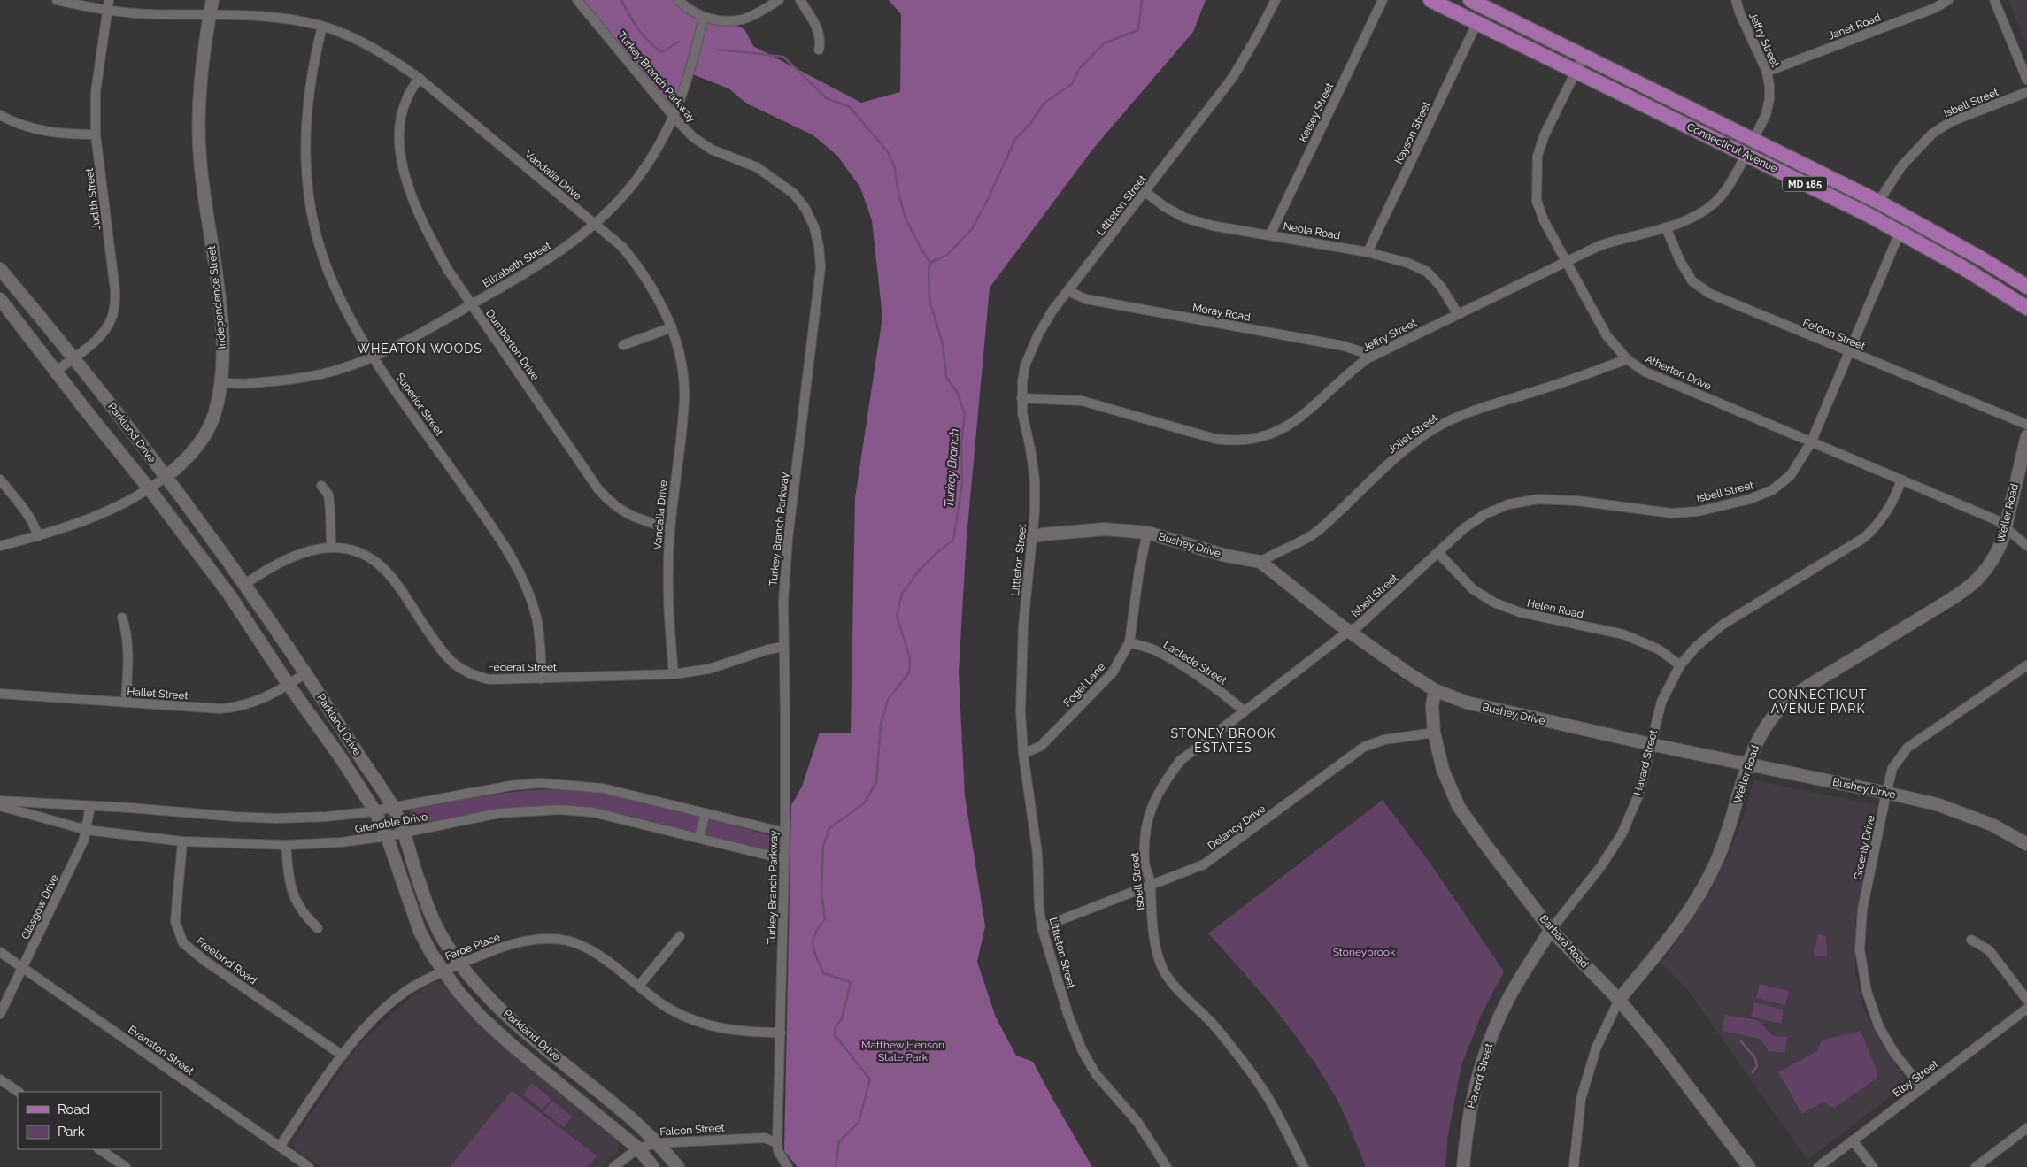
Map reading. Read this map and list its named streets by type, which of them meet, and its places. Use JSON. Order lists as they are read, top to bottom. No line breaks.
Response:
{"streets":{"main road":["Connecticut Avenue","MD 185"],"street":["Janet Road","Jeffry Street","Turkey Branch Parkway","Isbell Street","Kelsey Street","Kayson Street","Vandalia Drive","Judith Street","Littleton Street","Neola Road","Elizabeth Street","Independence Street","Moray Road","Feldon Street","Dumbarton Drive","Atherton Drive","Superior Street","Parkland Drive","Joliet Street","Weller Road","Bushey Drive","Helen Road","Laclede Street","Federal Street","Fogel Lane","Hallet Street","Havard Street","Grenoble Drive","Delancy Drive","Greenly Drive","Glasgow Drive","Barbara Road","Faroe Place","Freeland Road","Evanston Street","Elby Street","Falcon Street"]},"crossings":[["Janet Road","Jeffry Street"],["Jeffry Street","Connecticut Avenue"],["Jeffry Street","Littleton Street"],["Jeffry Street","Neola Road"],["Jeffry Street","Moray Road"],["Jeffry Street","Feldon Street"],["Jeffry Street","Atherton Drive"],["Turkey Branch Parkway","Elizabeth Street"],["Turkey Branch Parkway","Federal Street"],["Turkey Branch Parkway","Grenoble Drive"],["Turkey Branch Parkway","Faroe Place"],["Turkey Branch Parkway","Falcon Street"],["Isbell Street","Connecticut Avenue"],["Isbell Street","Feldon Street"],["Isbell Street","Atherton Drive"],["Isbell Street","Bushey Drive"],["Isbell Street","Helen Road"],["Isbell Street","Laclede Street"],["Isbell Street","Delancy Drive"],["Kelsey Street","Neola Road"],["Kayson Street","Connecticut Avenue"],["Kayson Street","Neola Road"],["Connecticut Avenue","Atherton Drive"],["Vandalia Drive","Judith Street"],["Vandalia Drive","Elizabeth Street"],["Vandalia Drive","Independence Street"],["Vandalia Drive","Dumbarton Drive"],["Vandalia Drive","Superior Street"],["Vandalia Drive","Federal Street"],["Judith Street","Parkland Drive"],["Littleton Street","Neola Road"],["Littleton Street","Moray Road"],["Littleton Street","Bushey Drive"],["Littleton Street","Fogel Lane"],["Littleton Street","Delancy Drive"],["Elizabeth Street","Independence Street"],["Elizabeth Street","Dumbarton Drive"],["Elizabeth Street","Superior Street"],["Independence Street","Parkland Drive"],["Atherton Drive","Joliet Street"],["Atherton Drive","Weller Road"],["Atherton Drive","Havard Street"],["Superior Street","Federal Street"],["Parkland Drive","Federal Street"],["Parkland Drive","Hallet Street"],["Parkland Drive","Grenoble Drive"],["Parkland Drive","Faroe Place"],["Parkland Drive","Falcon Street"],["Joliet Street","Bushey Drive"],["Weller Road","Bushey Drive"],["Weller Road","Barbara Road"],["Bushey Drive","Fogel Lane"],["Bushey Drive","Havard Street"],["Bushey Drive","Greenly Drive"],["Bushey Drive","Barbara Road"],["Helen Road","Havard Street"],["Laclede Street","Fogel Lane"],["Havard Street","Barbara Road"],["Grenoble Drive","Glasgow Drive"],["Grenoble Drive","Freeland Road"],["Delancy Drive","Barbara Road"],["Greenly Drive","Elby Street"],["Glasgow Drive","Evanston Street"],["Faroe Place","Freeland Road"],["Faroe Place","Evanston Street"]],"districts":["WHEATON WOODS","CONNECTICUT AVENUE PARK","STONEY BROOK ESTATES"],"water":["Turkey Branch"],"parks":["Stoneybrook","Matthew Henson State Park"],"legend":["Road","Park"]}
